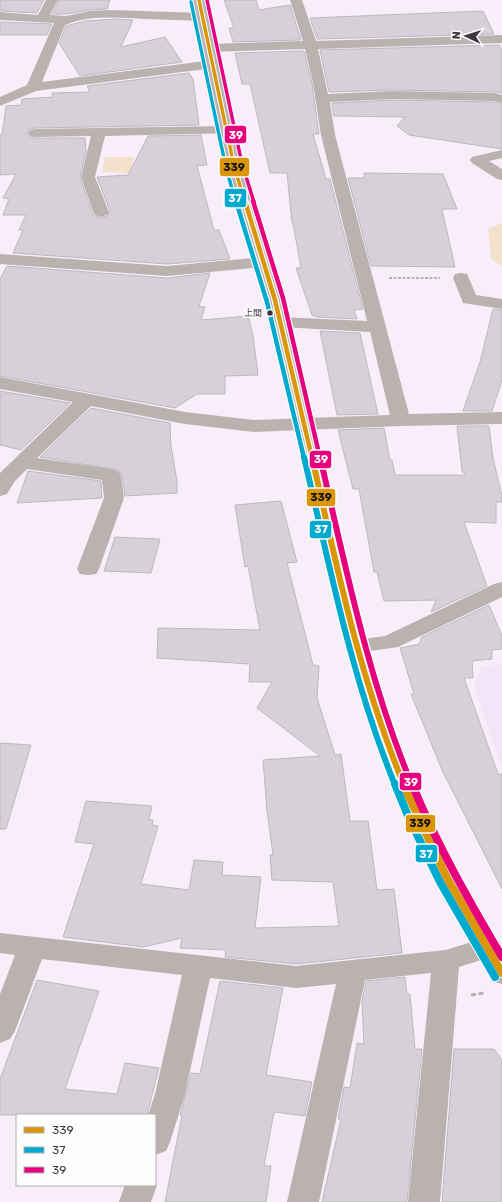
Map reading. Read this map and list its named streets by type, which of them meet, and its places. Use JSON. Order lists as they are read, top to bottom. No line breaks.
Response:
{"places":["上間"],"lines":["transit line 339","transit line 39","transit line 37"],"legend":["339","37","39"],"north":"left"}
